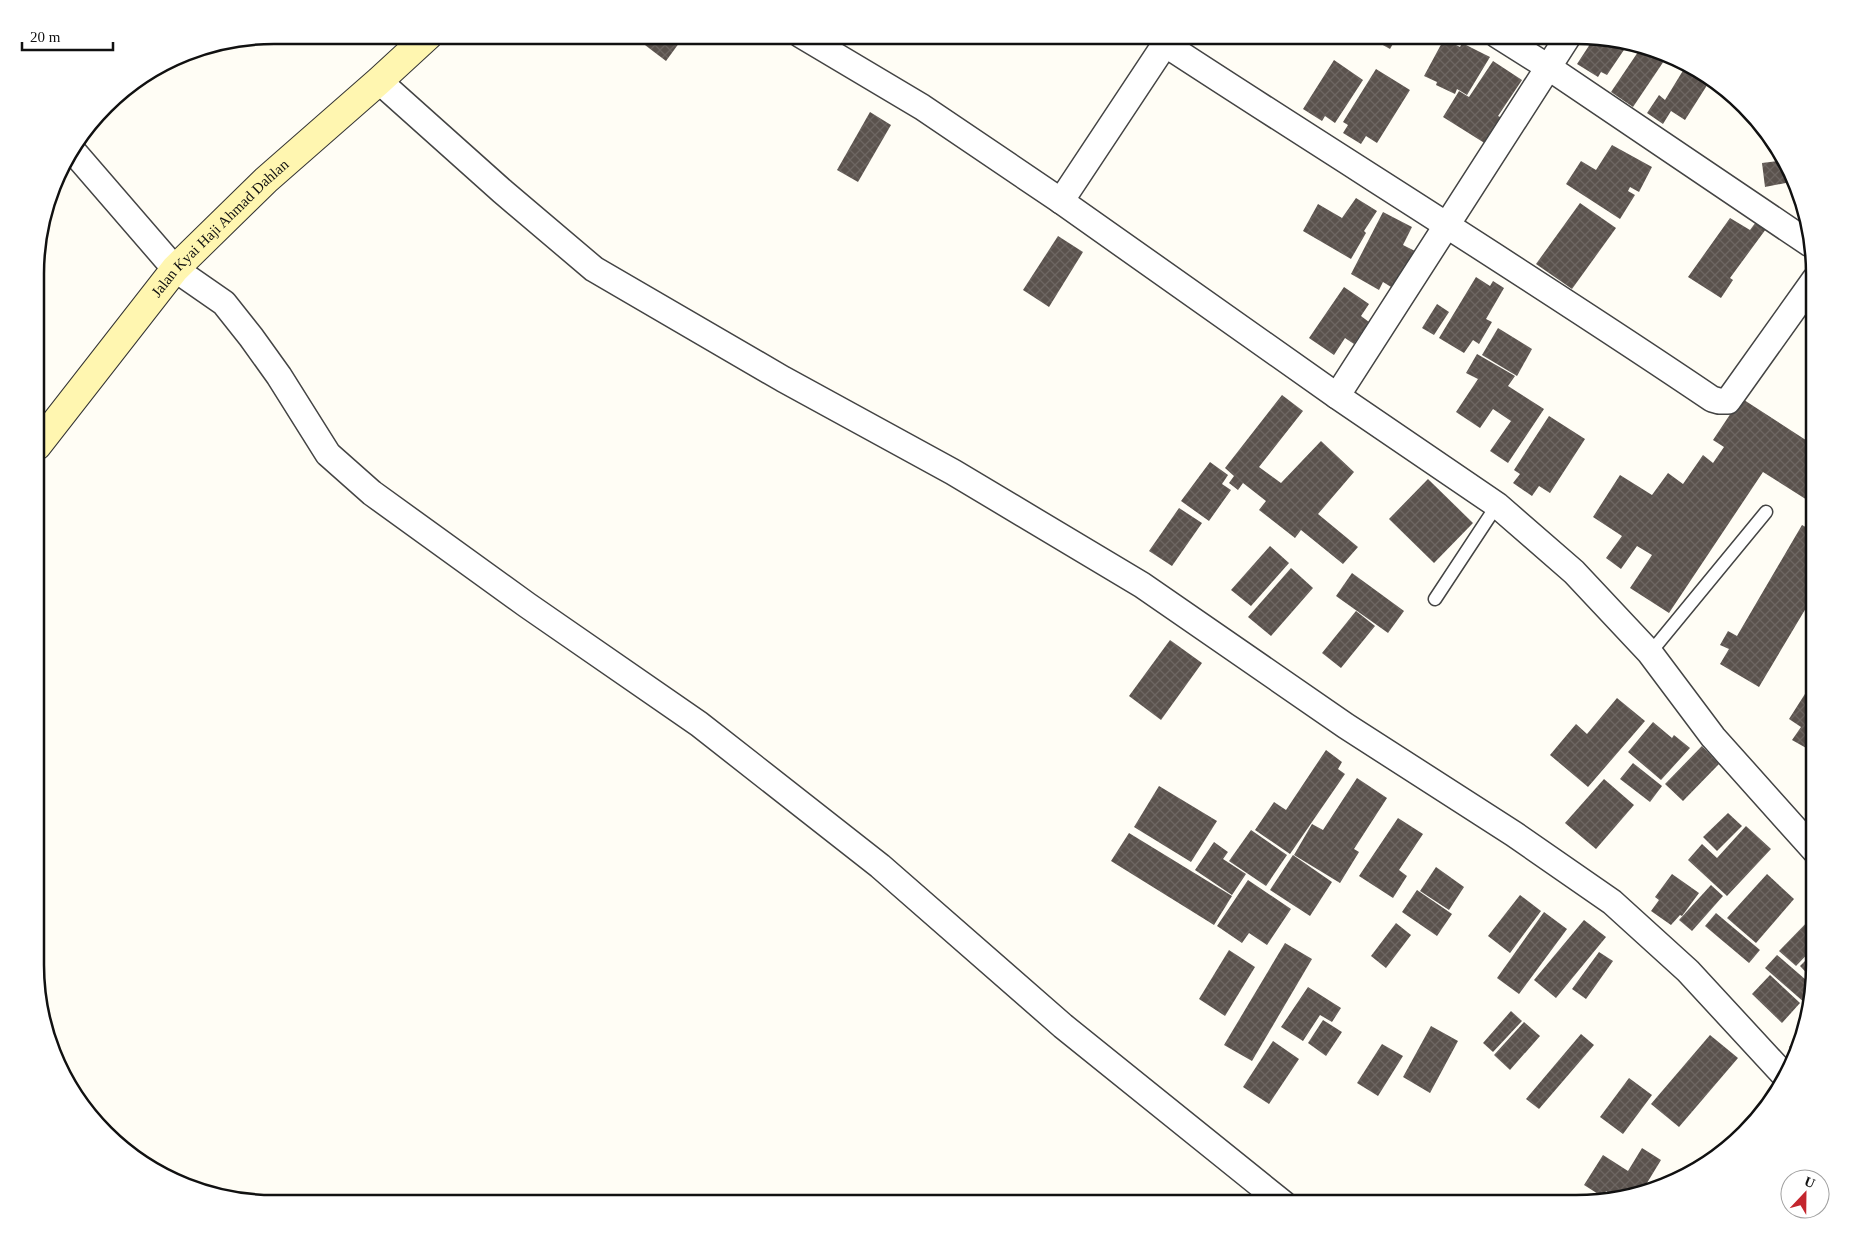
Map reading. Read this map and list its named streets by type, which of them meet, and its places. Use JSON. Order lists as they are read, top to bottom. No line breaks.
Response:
{"streets":{"street":["Jalan Kyai Haji Ahmad Dahlan"]},"scale_bar":"20 m","north":"top"}
